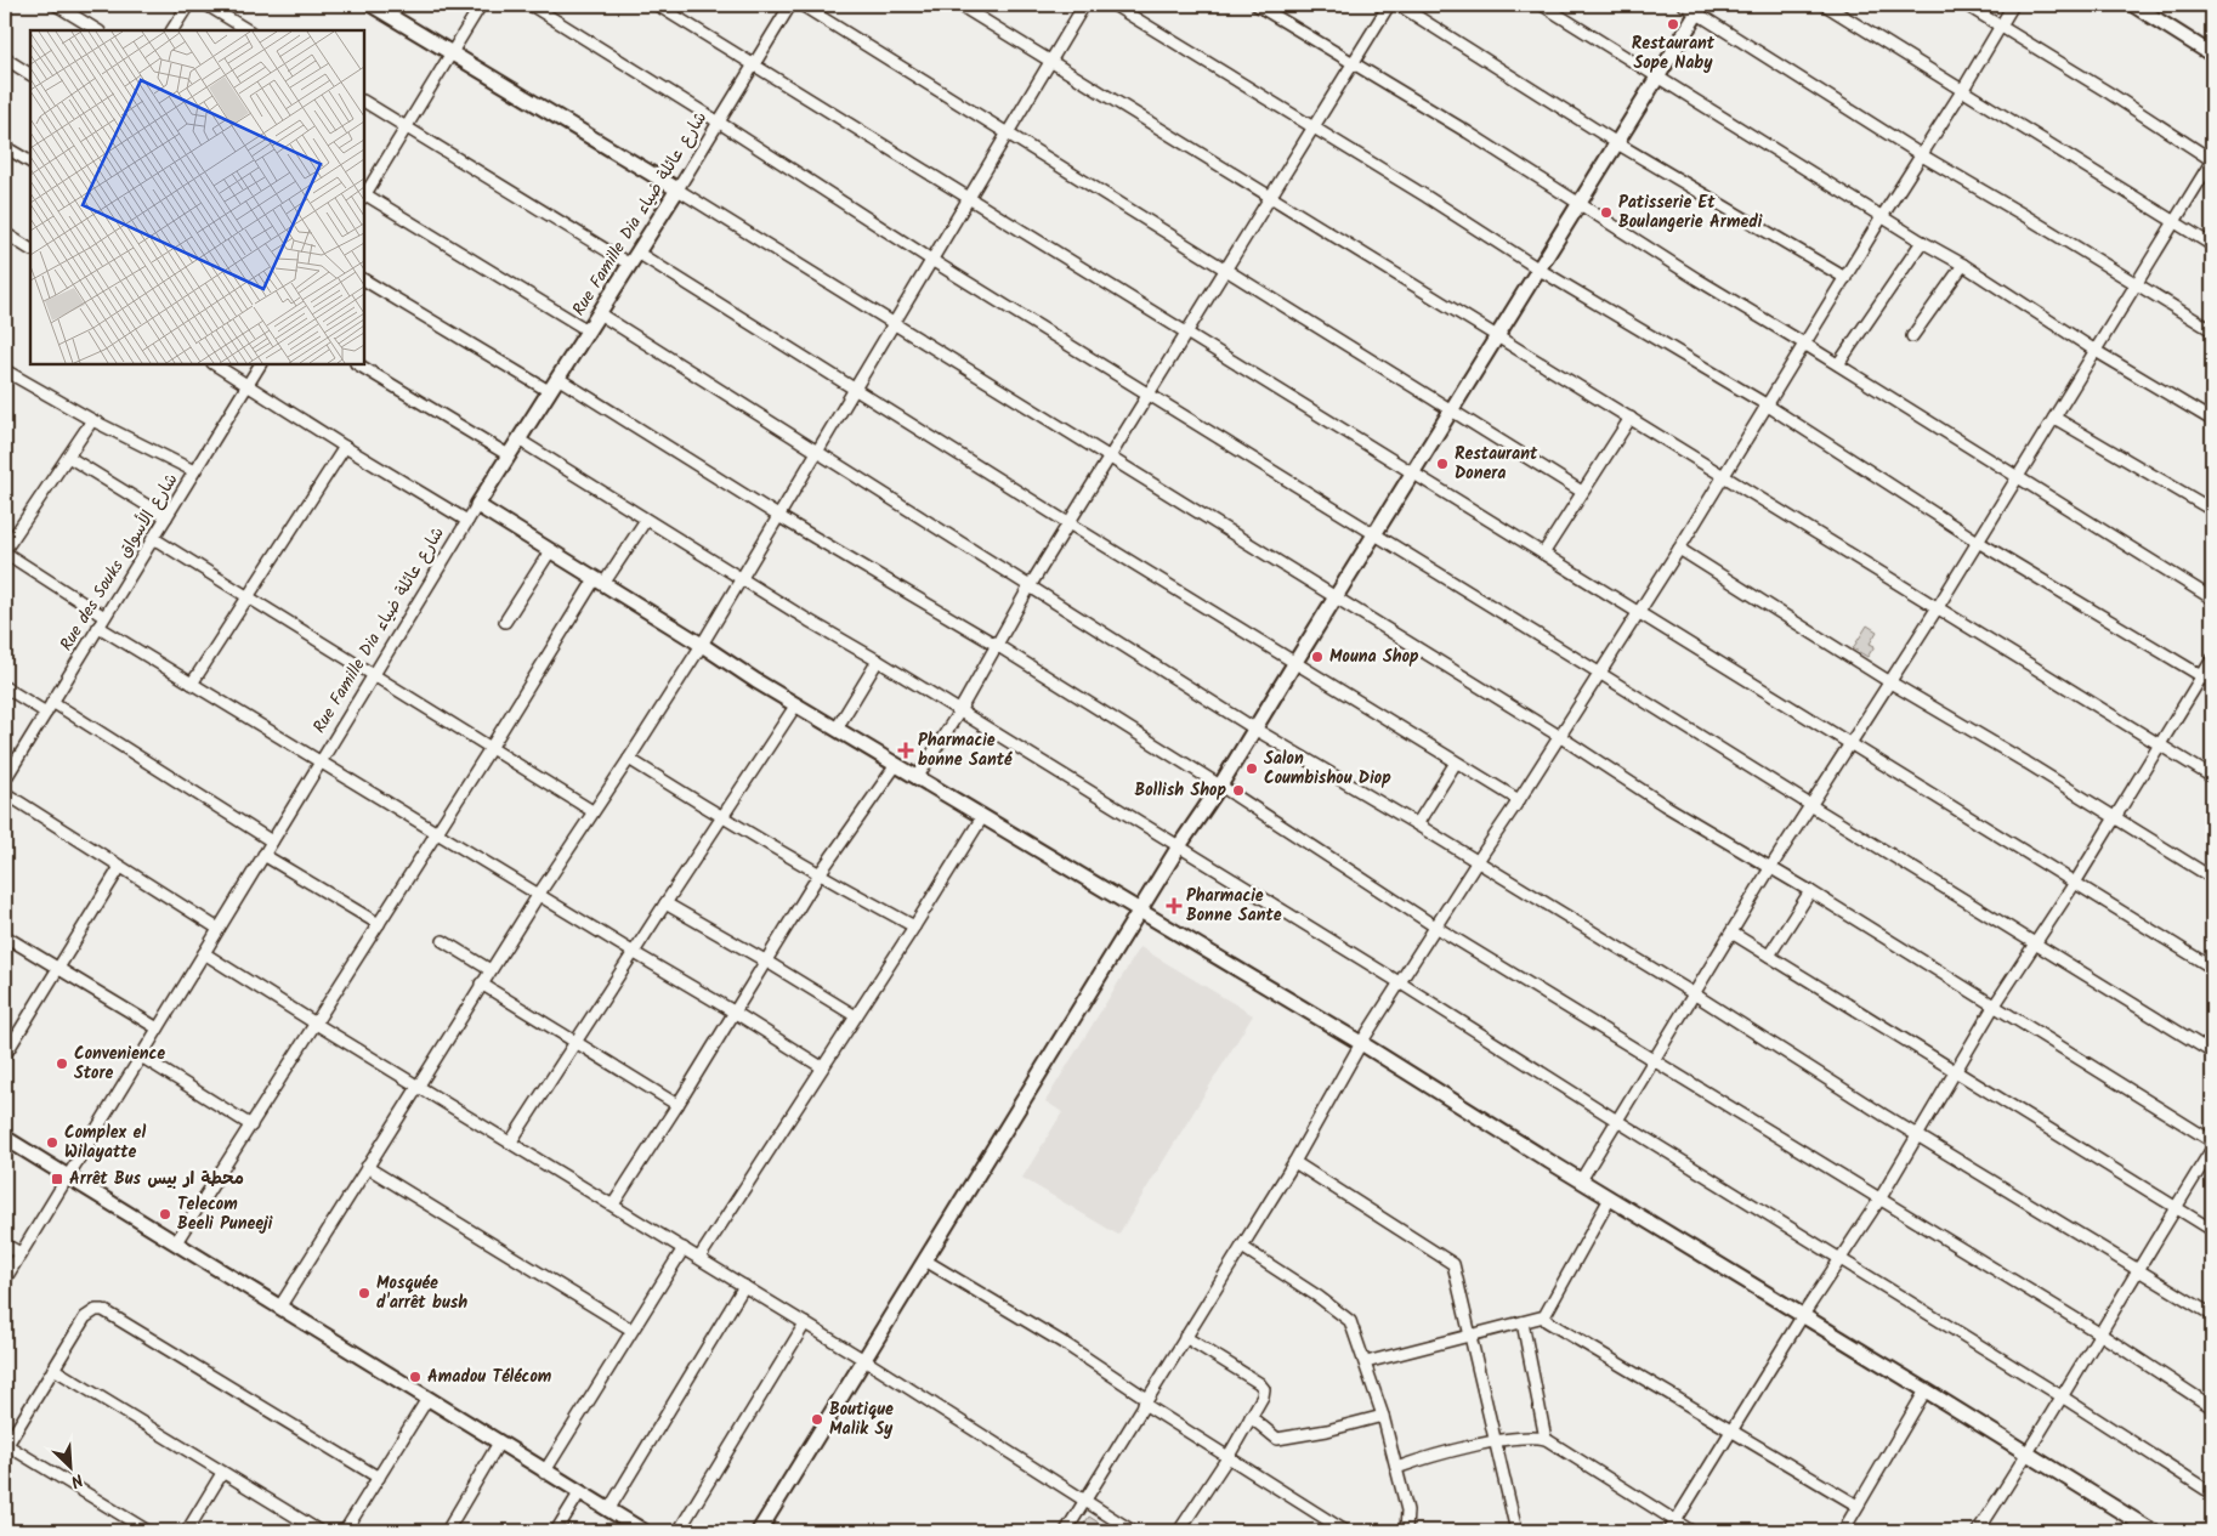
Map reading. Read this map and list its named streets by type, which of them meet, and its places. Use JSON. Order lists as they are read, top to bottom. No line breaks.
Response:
{"streets":{"street":["Rue Famille Dia شارع عائلة ضياء","Rue des Souks شارع الأسواق"]},"places":{"other":["Restaurant Sope Naby","Patisserie Et Boulangerie Armedi","Restaurant Donera","Mouna Shop","Salon Coumbishou Diop","Bollish Shop","Convenience Store","Complex el Wilayatte","Telecom Beeli Puneeji","Mosquée d'arrêt bush","Amadou Télécom","Boutique Malik Sy"],"health":["Pharmacie bonne Santé","Pharmacie Bonne Sante"],"transit":["Arrêt Bus محطة ار بيس"]},"north":"bottom right"}
